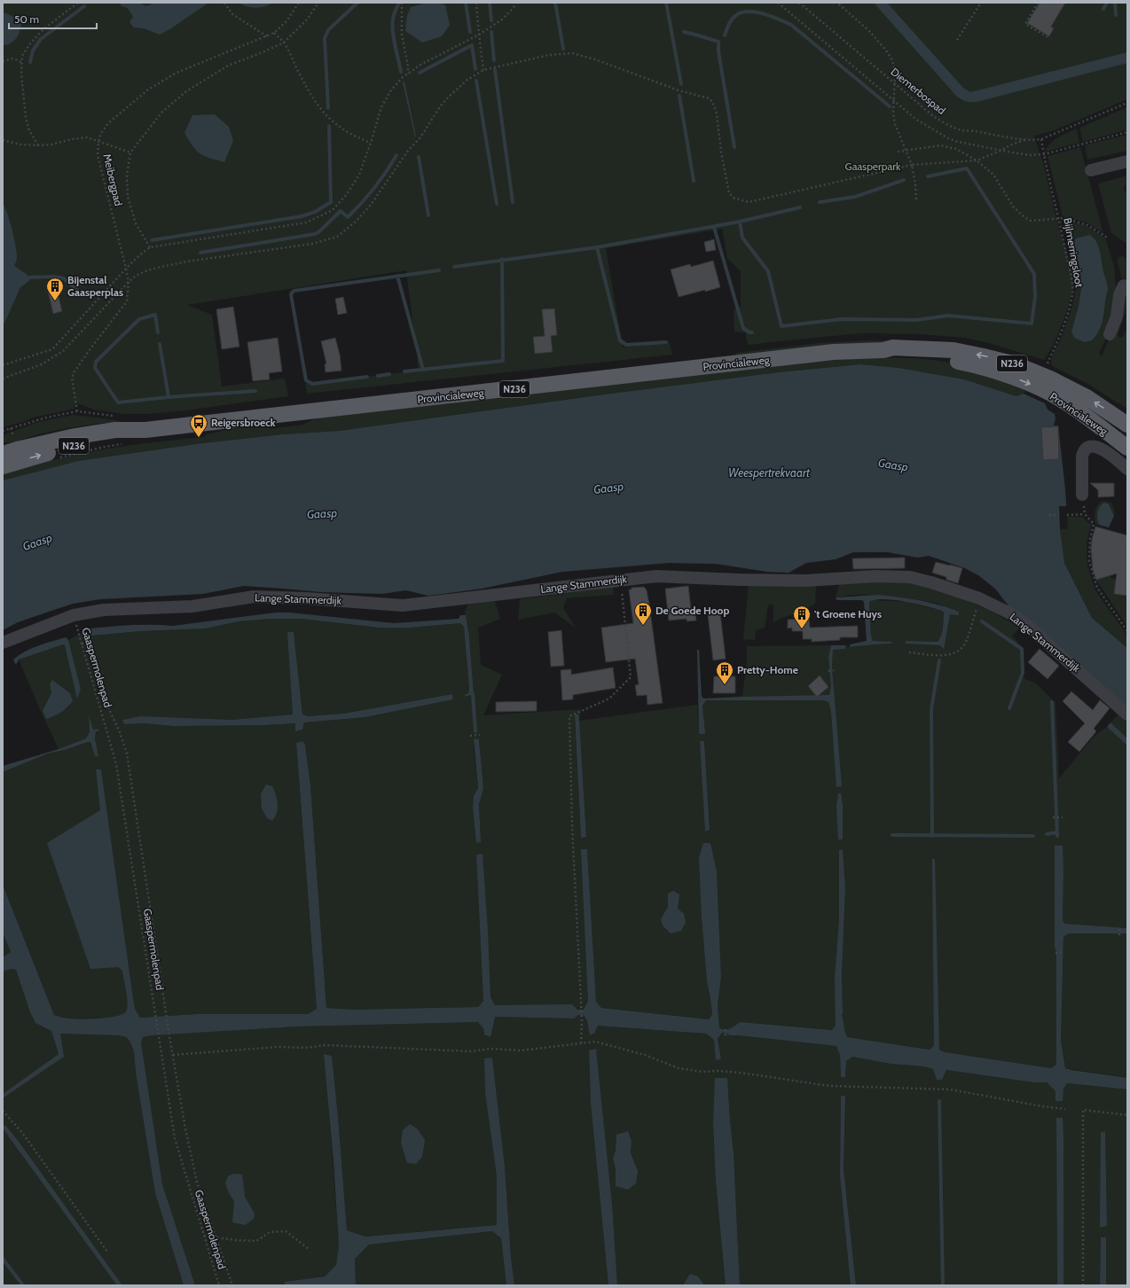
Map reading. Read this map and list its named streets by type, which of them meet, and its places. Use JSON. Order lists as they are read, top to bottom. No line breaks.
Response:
{"streets":{"main road":["Provincialeweg","N236"],"street":["Lange Stammerdijk"],"path":["Diemerbospad","Meibergpad","Bijlmerringsloot","Gaaspermolenpad"]},"crossings":[["Diemerbospad","Bijlmerringsloot"],["Lange Stammerdijk","Gaaspermolenpad"]],"water":["Gaasp","Weespertrekvaart"],"parks":["Gaasperpark"],"places":{"building":["Bijenstal Gaasperplas","De Goede Hoop","'t Groene Huys","Pretty-Home"],"bus stop":["Reigersbroeck"]},"scale_bar":"50 m"}
